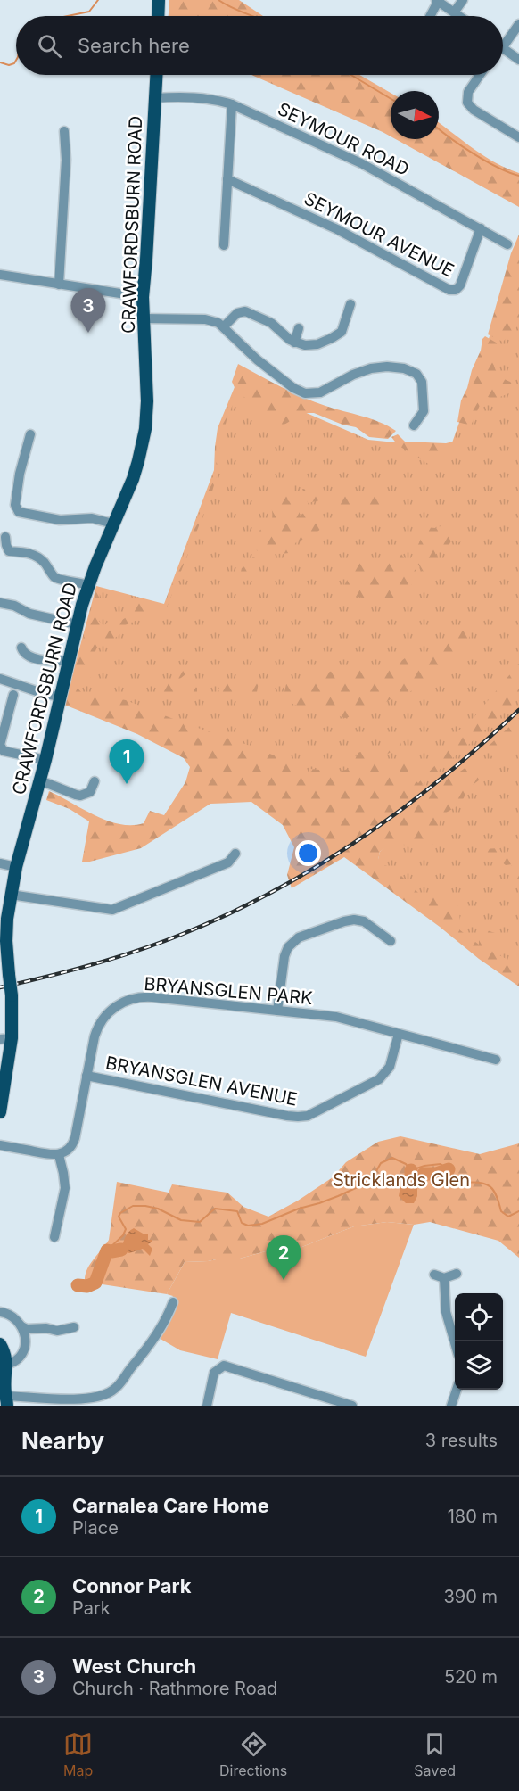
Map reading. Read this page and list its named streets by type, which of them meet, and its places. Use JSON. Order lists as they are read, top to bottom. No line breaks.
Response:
{"streets":{"main road":["CRAWFORDSBURN ROAD"],"street":["SEYMOUR ROAD","SEYMOUR AVENUE","BRYANSGLEN PARK","BRYANSGLEN AVENUE"]},"crossings":[["SEYMOUR ROAD","CRAWFORDSBURN ROAD"],["SEYMOUR ROAD","SEYMOUR AVENUE"],["BRYANSGLEN PARK","BRYANSGLEN AVENUE"]],"parks":["Stricklands Glen"],"north":"right","page":{"search":"Search here","pins":["3","1","2"],"heading":["Nearby","3 results"],"list":[{"mark":"1","name":"Carnalea Care Home","note":"Place","value":"180 m"},{"mark":"2","name":"Connor Park","note":"Park","value":"390 m"},{"mark":"3","name":"West Church","note":"Church · Rathmore Road","value":"520 m"}],"nav":["Map","Directions","Saved"]}}
